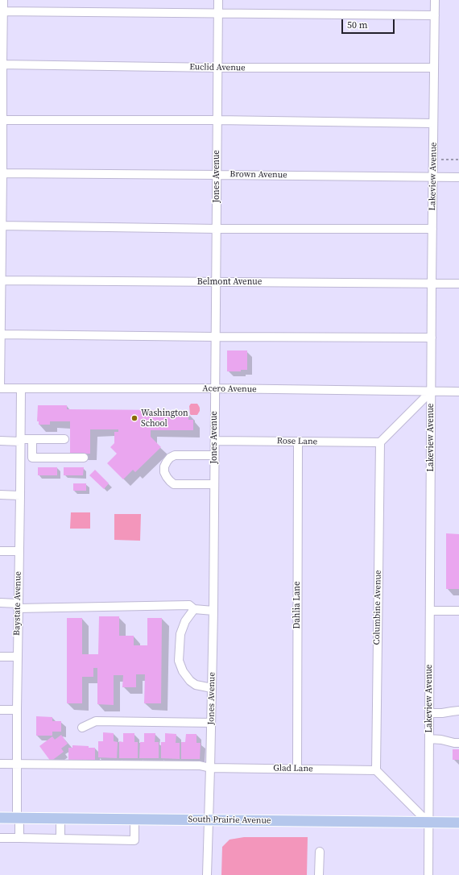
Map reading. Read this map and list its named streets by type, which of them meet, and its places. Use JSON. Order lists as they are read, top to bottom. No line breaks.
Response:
{"streets":{"main road":["South Prairie Avenue"],"street":["Euclid Avenue","Brown Avenue","Jones Avenue","Lakeview Avenue","Belmont Avenue","Acero Avenue","Rose Lane","Baystate Avenue","Dahlia Lane","Columbine Avenue","Glad Lane"]},"crossings":[["Euclid Avenue","Jones Avenue"],["Euclid Avenue","Lakeview Avenue"],["Brown Avenue","Jones Avenue"],["Brown Avenue","Lakeview Avenue"],["Jones Avenue","Belmont Avenue"],["Jones Avenue","Acero Avenue"],["Jones Avenue","Rose Lane"],["Jones Avenue","Glad Lane"],["Jones Avenue","South Prairie Avenue"],["Lakeview Avenue","Belmont Avenue"],["Lakeview Avenue","Acero Avenue"],["Lakeview Avenue","South Prairie Avenue"],["Acero Avenue","Baystate Avenue"],["Rose Lane","Dahlia Lane"],["Rose Lane","Columbine Avenue"],["Baystate Avenue","Glad Lane"],["Baystate Avenue","South Prairie Avenue"],["Dahlia Lane","Glad Lane"],["Columbine Avenue","Glad Lane"]],"places":["Washington School"],"scale_bar":"50 m"}
